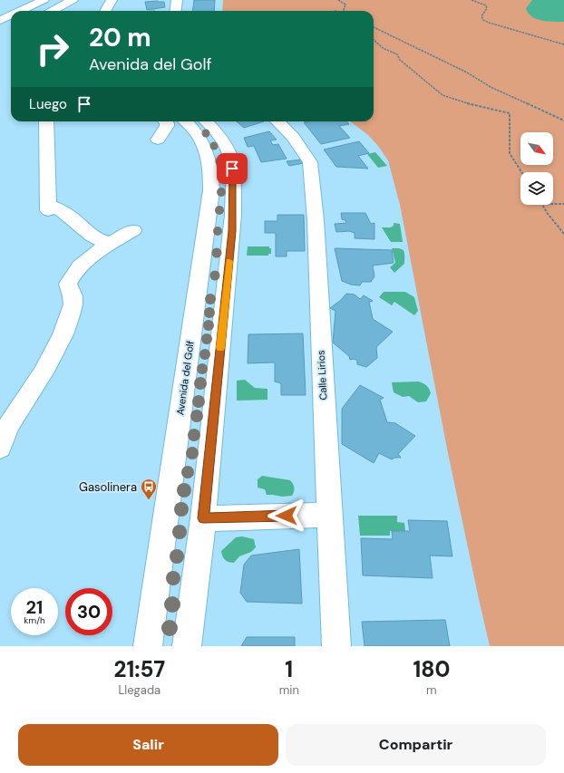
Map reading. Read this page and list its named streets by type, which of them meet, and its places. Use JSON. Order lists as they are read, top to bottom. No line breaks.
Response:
{"streets":{"street":["Calle Lirios","Avenida del Golf"]},"places":{"bus stop":["Gasolinera"]},"north":"bottom right","page":{"turn":["20 m","Avenida del Golf"],"then":"Luego","speed":"21 km/h","limit":"30","eta":["21:57","Llegada","1","min","180","m"],"buttons":["Salir","Compartir"]}}
